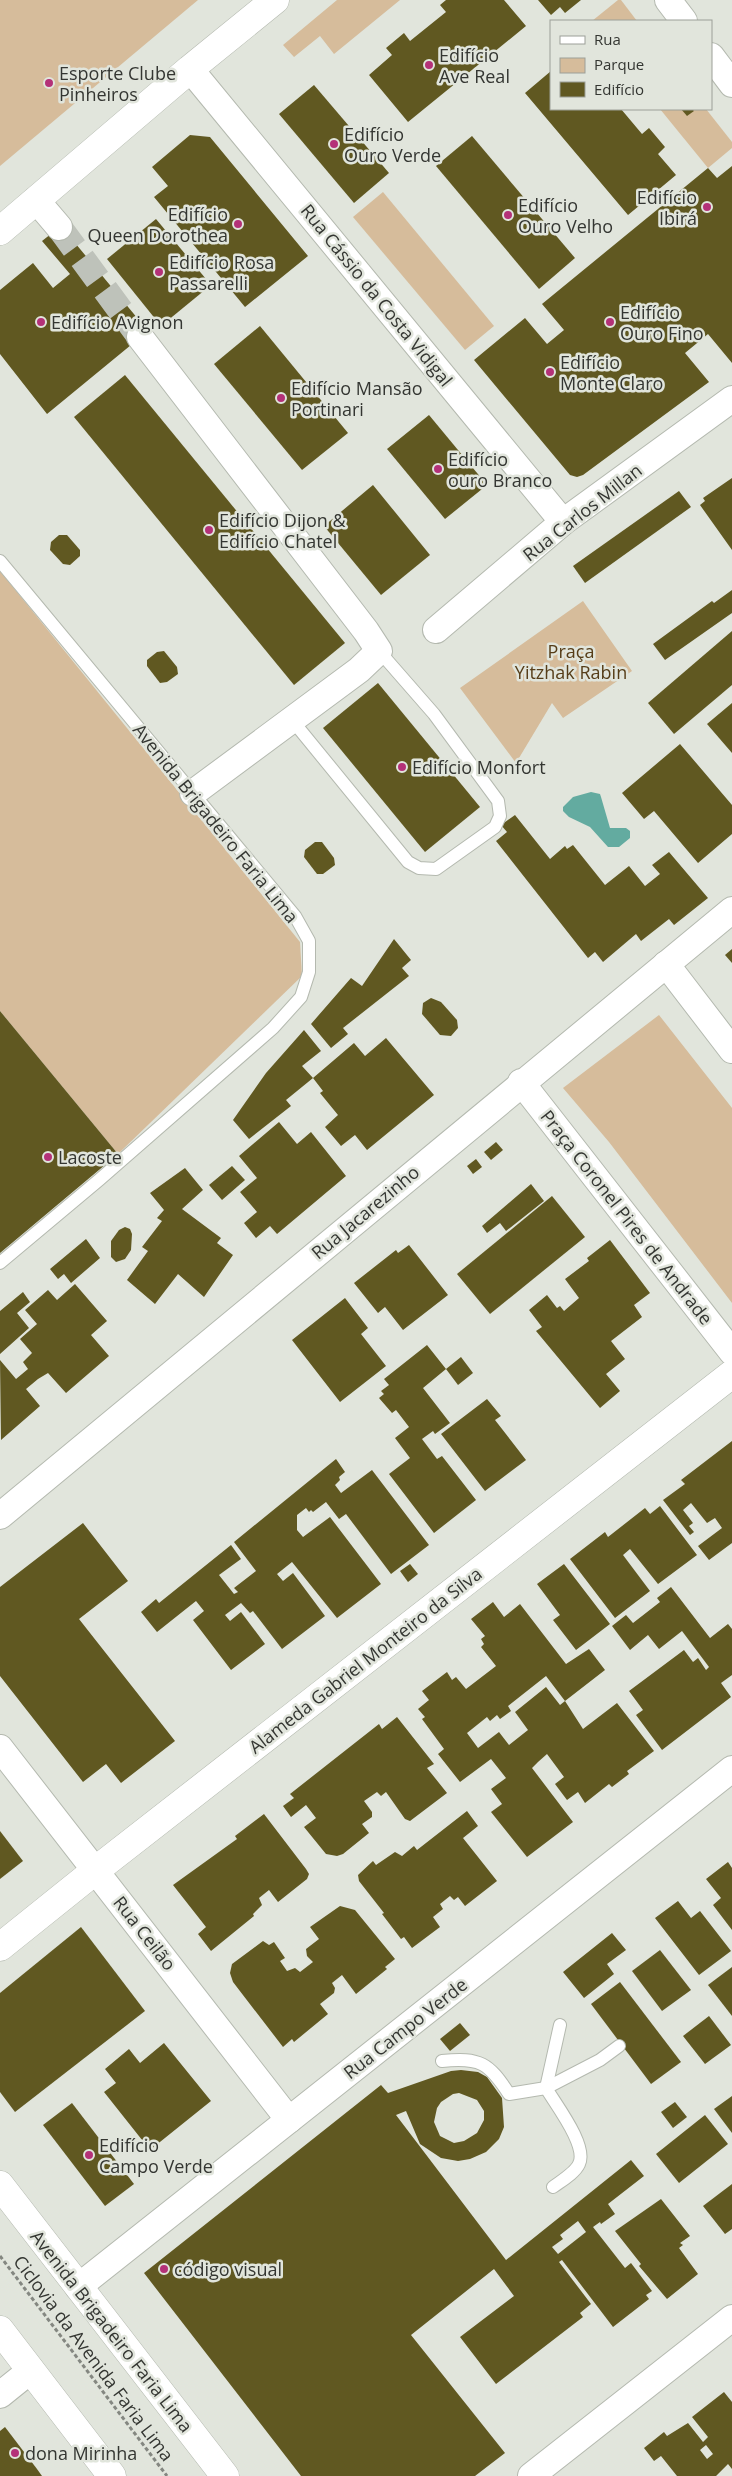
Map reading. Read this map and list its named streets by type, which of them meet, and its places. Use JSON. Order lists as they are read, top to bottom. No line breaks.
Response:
{"streets":{"main road":["Avenida Brigadeiro Faria Lima","Alameda Gabriel Monteiro da Silva"],"street":["Rua Cássio da Costa Vidigal","Rua Carlos Millan","Rua Jacarezinho","Praça Coronel Pires de Andrade","Rua Ceilão","Rua Campo Verde"],"path":["Ciclovia da Avenida Faria Lima"]},"crossings":[["Rua Cássio da Costa Vidigal","Rua Carlos Millan"],["Avenida Brigadeiro Faria Lima","Rua Campo Verde"],["Rua Jacarezinho","Praça Coronel Pires de Andrade"],["Alameda Gabriel Monteiro da Silva","Rua Ceilão"],["Rua Ceilão","Rua Campo Verde"]],"parks":["Praça Yitzhak Rabin"],"places":["Edifício Ave Real","Esporte Clube Pinheiros","Edifício Ouro Verde","Edifício Ibirá","Edifício Ouro Velho","Edifício Queen Dorothea","Edifício Rosa Passarelli","Edifício Avignon","Edifício Ouro Fino","Edifício Monte Claro","Edifício Mansão Portinari","Edifício ouro Branco","Edifício Dijon & Edifício Chatel","Edifício Monfort","Lacoste","Edifício Campo Verde","código visual","dona Mirinha"],"legend":["Rua","Parque","Edifício"]}
